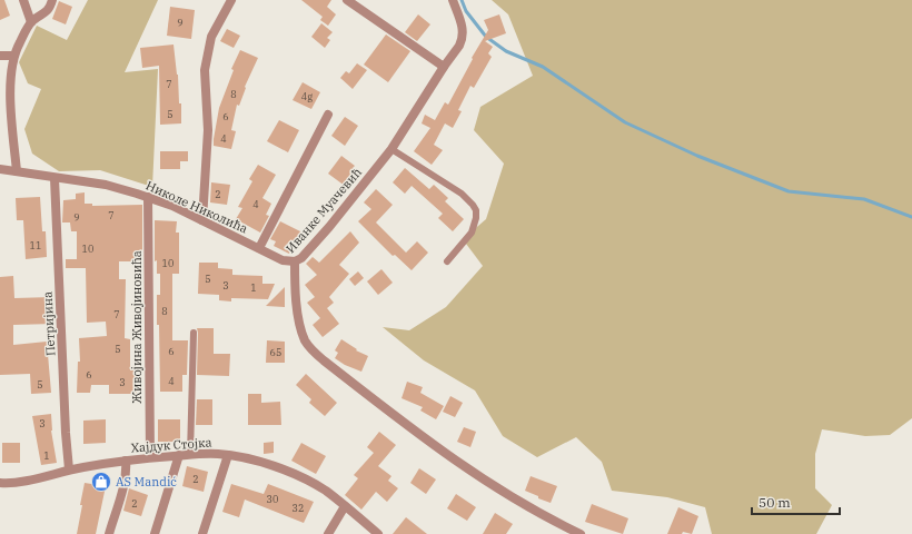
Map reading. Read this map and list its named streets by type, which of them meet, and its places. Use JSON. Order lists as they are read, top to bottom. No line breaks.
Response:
{"streets":{"street":["Николе Николића","Иванке Муачевић","Петријина","Живојина Живојиновића","Хајдук Стојка"]},"crossings":[["Николе Николића","Иванке Муачевић"],["Николе Николића","Петријина"],["Николе Николића","Живојина Живојиновића"],["Петријина","Хајдук Стојка"],["Живојина Живојиновића","Хајдук Стојка"]],"places":{"shop":["AS Mandić"]},"house_numbers":["9","7","8","4g","5","6","4","2","4","7","9","11","10","10","5","3","1","8","7","5","6","65","6","4","3","5","3","1","2","30","2","32"],"scale_bar":"50 m"}
